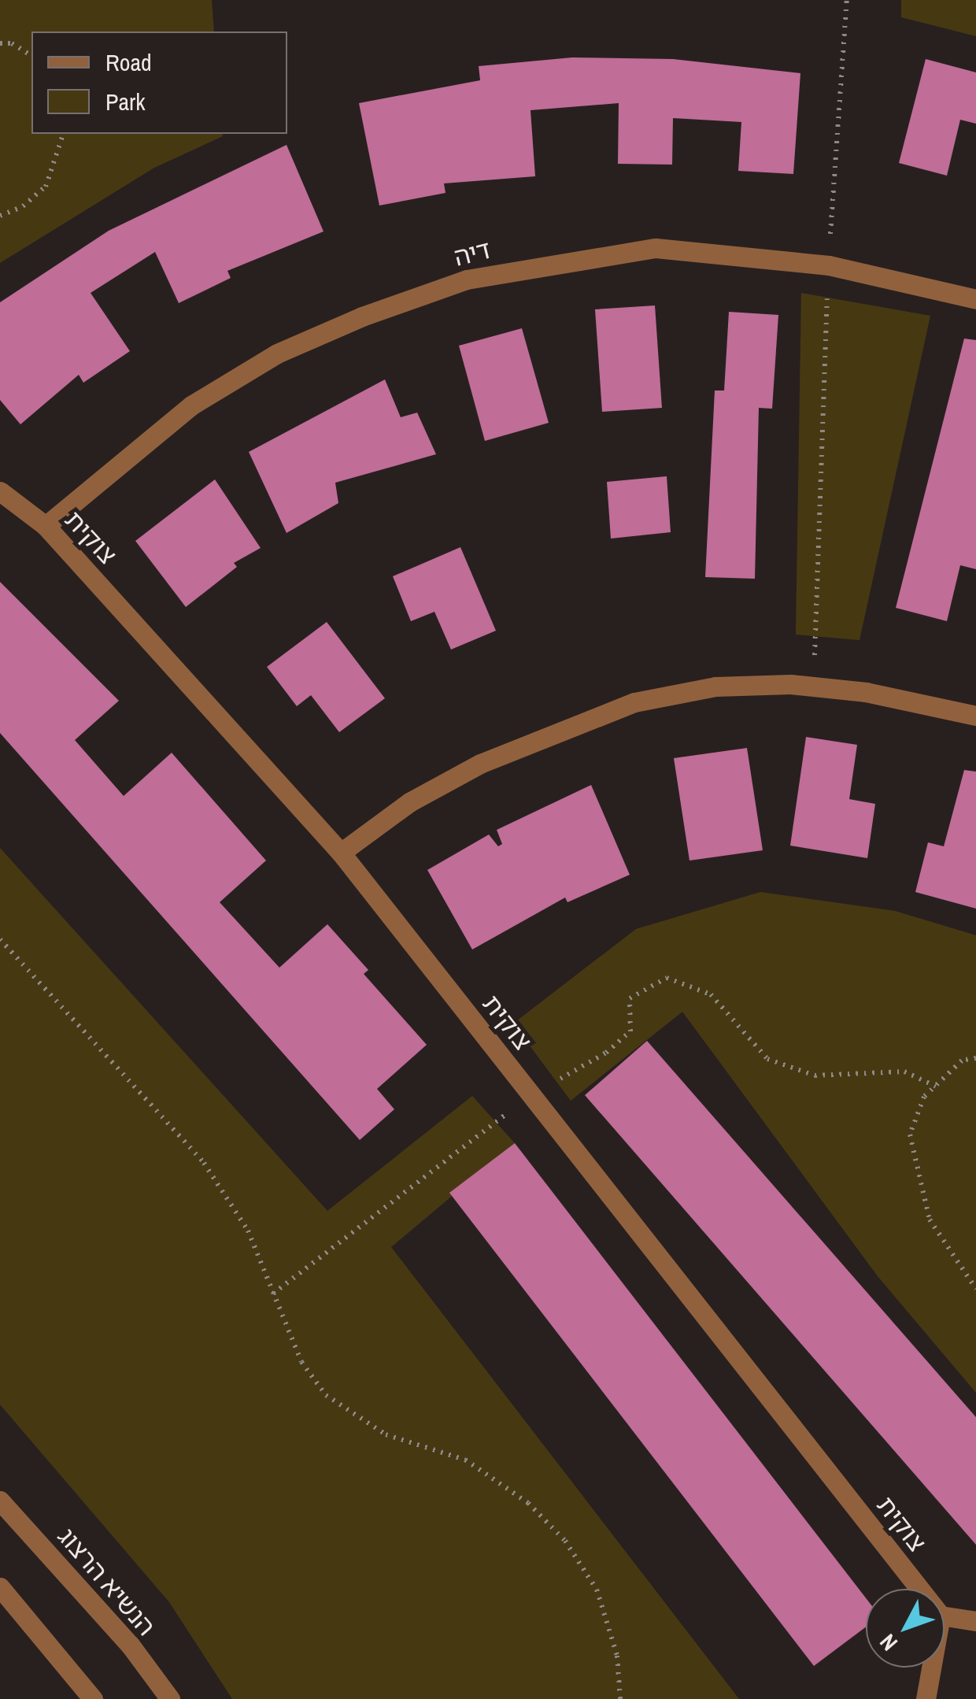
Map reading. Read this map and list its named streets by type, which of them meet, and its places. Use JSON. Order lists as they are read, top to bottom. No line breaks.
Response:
{"streets":{"street":["דיה","צוקית","הנשיא הרצוג"]},"crossings":[["דיה","צוקית"]],"legend":["Road","Park"],"north":"bottom left"}
